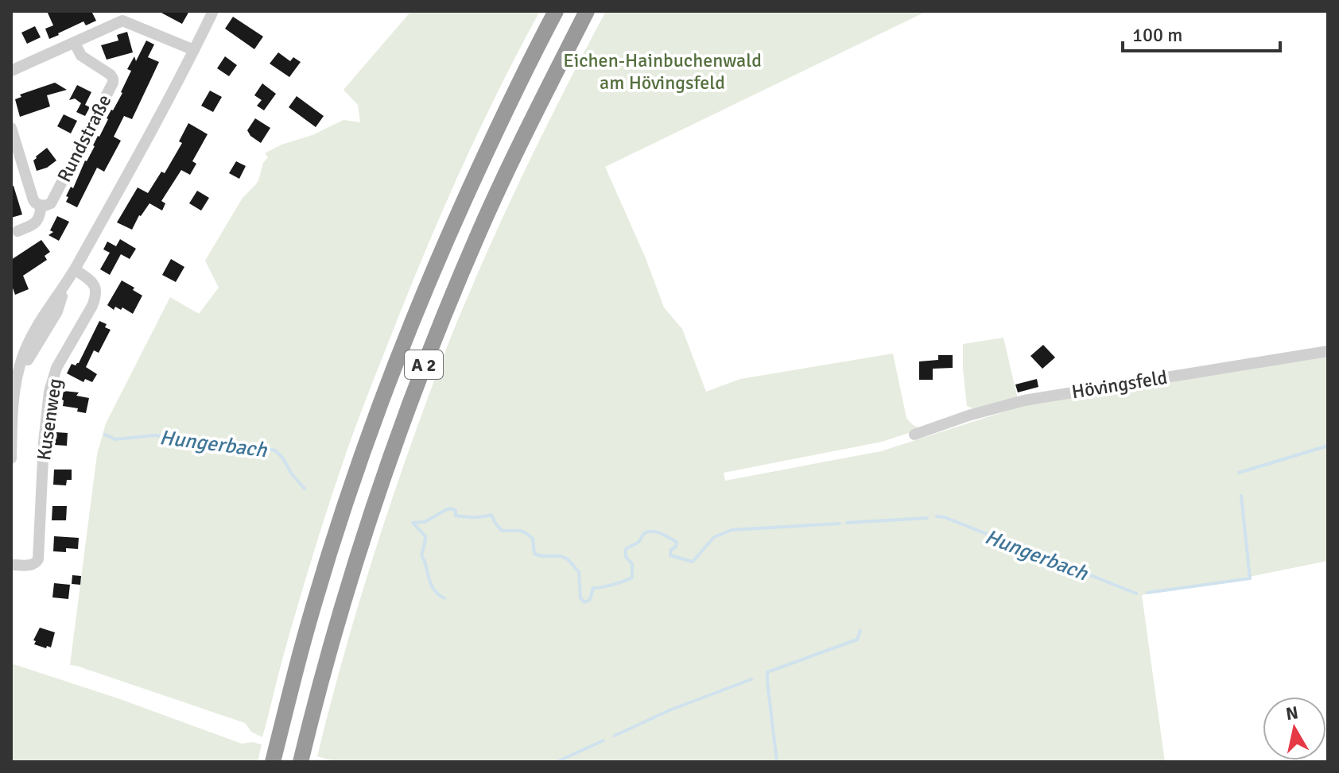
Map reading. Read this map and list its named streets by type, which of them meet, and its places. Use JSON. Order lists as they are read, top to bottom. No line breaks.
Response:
{"streets":{"highway":["A 2"],"street":["Rundstraße","Hövingsfeld","Kusenweg"]},"water":["Hungerbach"],"parks":["Eichen-Hainbuchenwald am Hövingsfeld"],"scale_bar":"100 m","north":"top"}
